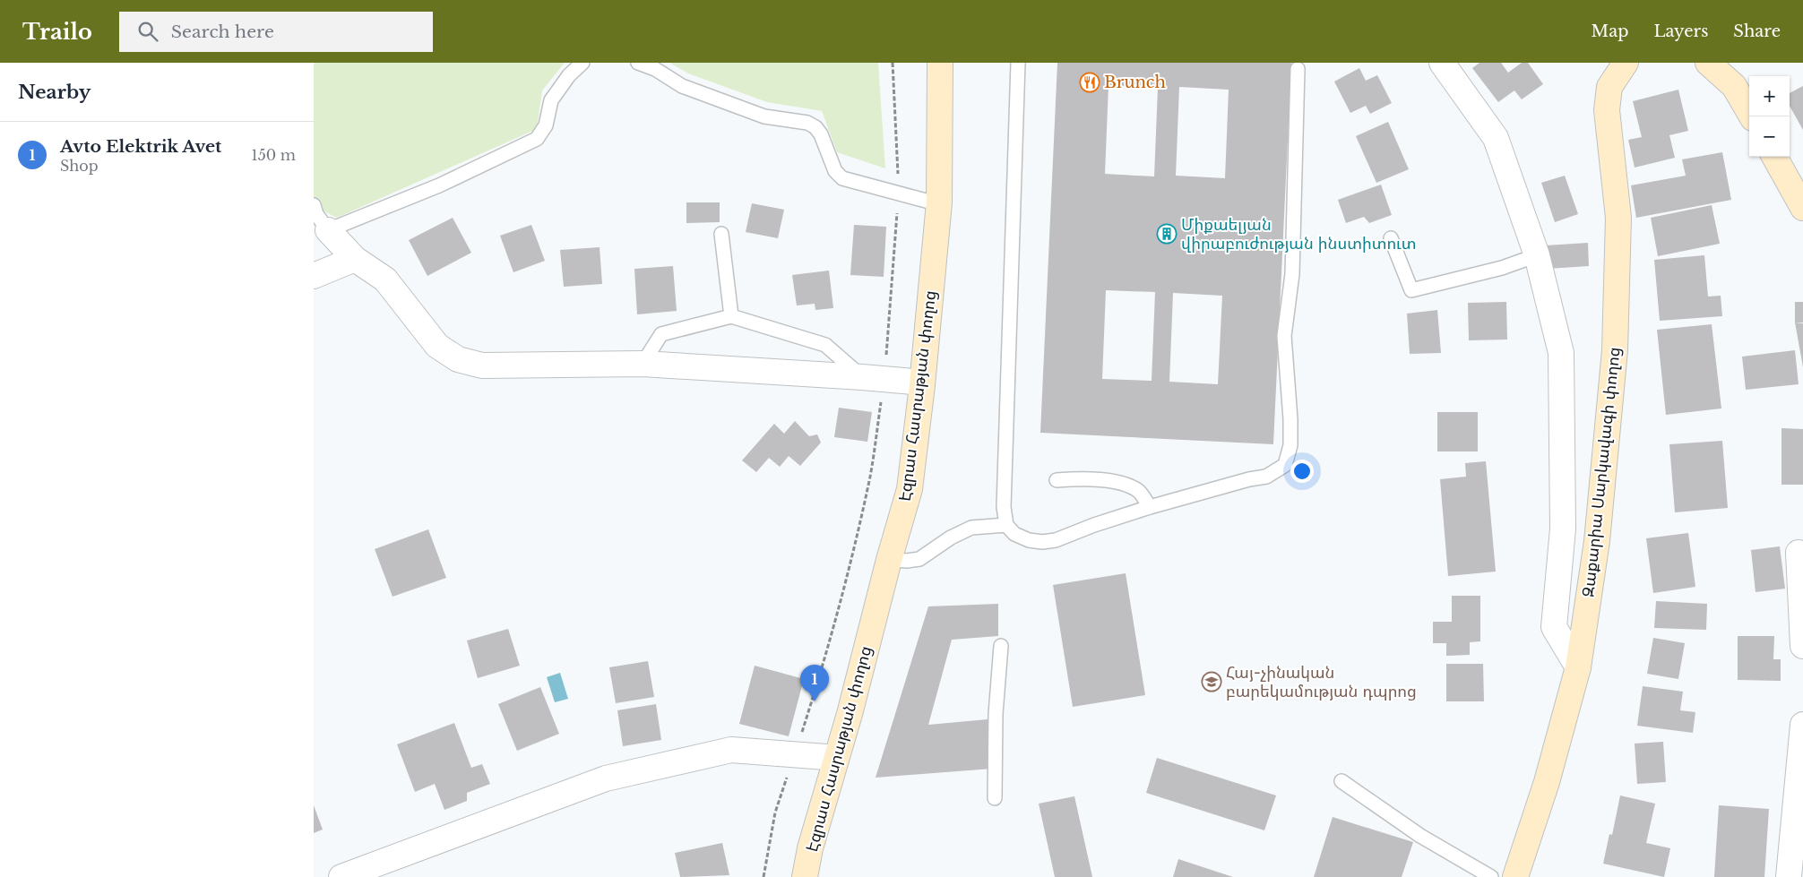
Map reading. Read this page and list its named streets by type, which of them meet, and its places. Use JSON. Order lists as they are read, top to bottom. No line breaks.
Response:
{"streets":{"street":["Էզրաս Հասրաթյան փողոց","Զաքարիա Սարկավագի փողոց"]},"places":{"restaurant":["Brunch"],"building":["Միքաելյան վիրաբուժության ինստիտուտ"],"school or university":["Հայ-չինական բարեկամության դպրոց"]},"page":{"header":"Trailo","search":"Search here","nav":["Map","Layers","Share"],"heading":"Nearby","map_buttons":["+","−"],"list":[{"mark":"1","name":"Avto Elektrik Avet","note":"Shop","value":"150 m"}],"pins":"1"}}
